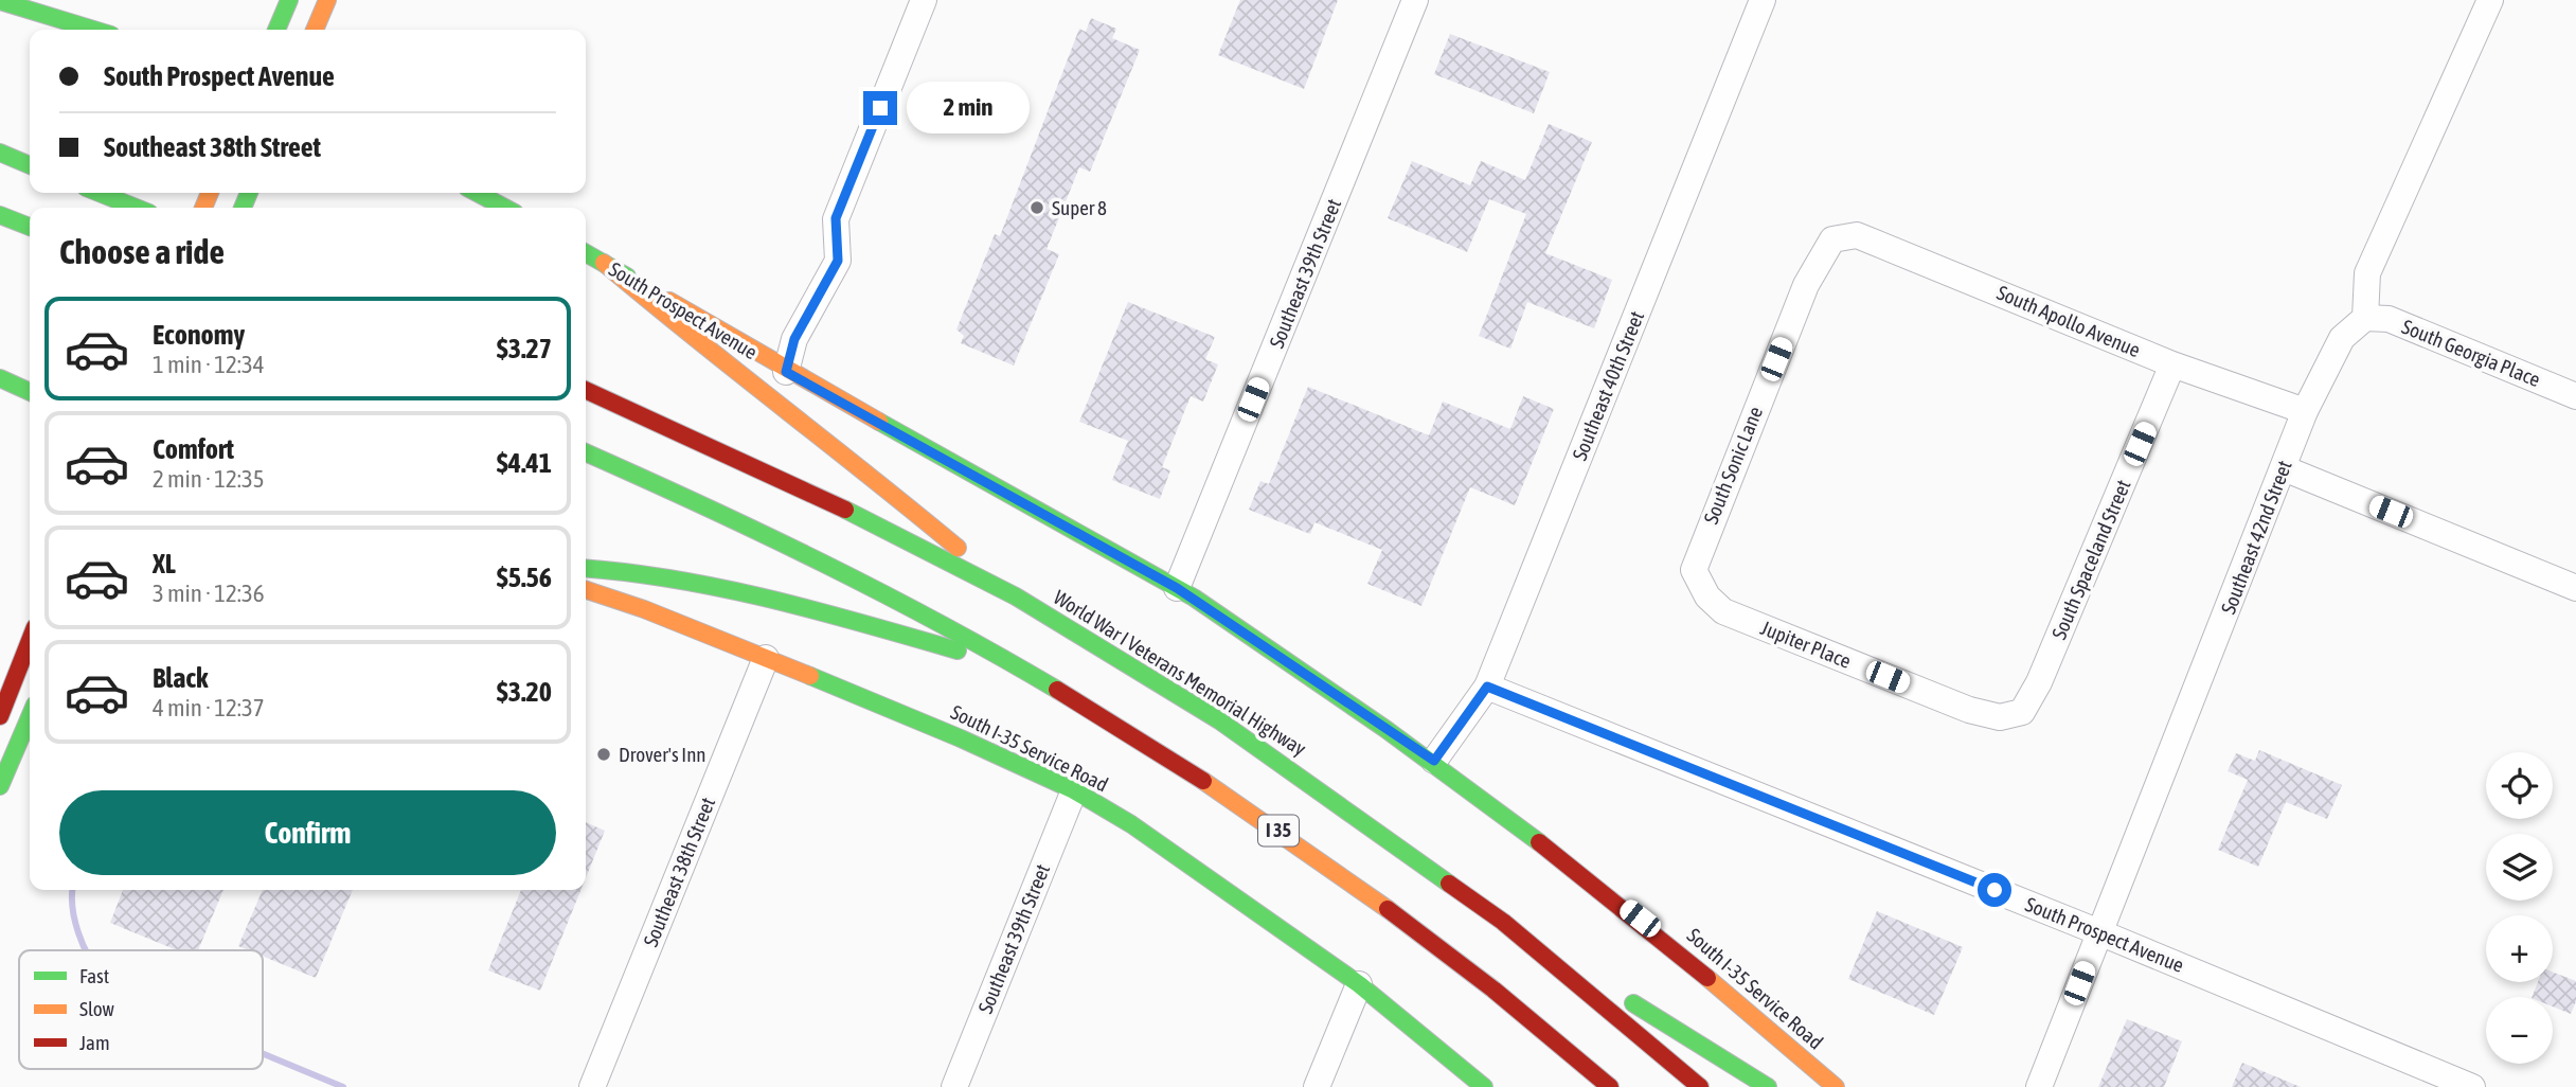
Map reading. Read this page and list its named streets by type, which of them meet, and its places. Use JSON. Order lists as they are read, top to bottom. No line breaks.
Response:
{"streets":{"main road":["South Prospect Avenue","World War I Veterans Memorial Highway","South I-35 Service Road","I 35"],"street":["Southeast 39th Street","South Apollo Avenue","South Georgia Place","Southeast 40th Street","South Sonic Lane","Southeast 42nd Street","South Spaceland Street","Jupiter Place","Southeast 38th Street"]},"crossings":[["Southeast 39th Street","South Prospect Avenue"],["Southeast 39th Street","South I-35 Service Road"],["South Prospect Avenue","Southeast 40th Street"],["South Prospect Avenue","Southeast 42nd Street"],["South Prospect Avenue","South I-35 Service Road"],["South Apollo Avenue","South Sonic Lane"],["South Apollo Avenue","Southeast 42nd Street"],["South Apollo Avenue","South Spaceland Street"],["South Georgia Place","Southeast 42nd Street"],["Southeast 40th Street","South I-35 Service Road"],["South Sonic Lane","Jupiter Place"],["South Spaceland Street","Jupiter Place"],["South I-35 Service Road","Southeast 38th Street"]],"places":["Super 8","Drover's Inn"],"legend":["Fast","Slow","Jam"],"page":{"banner":["South Prospect Avenue","Southeast 38th Street"],"bubble":"2 min","heading":"Choose a ride","list":[{"name":"Economy","note":"1 min · 12:34","value":"$3.27"},{"name":"Comfort","note":"2 min · 12:35","value":"$4.41"},{"name":"XL","note":"3 min · 12:36","value":"$5.56"},{"name":"Black","note":"4 min · 12:37","value":"$3.20"}],"map_buttons":["+","−"],"buttons":"Confirm"}}
